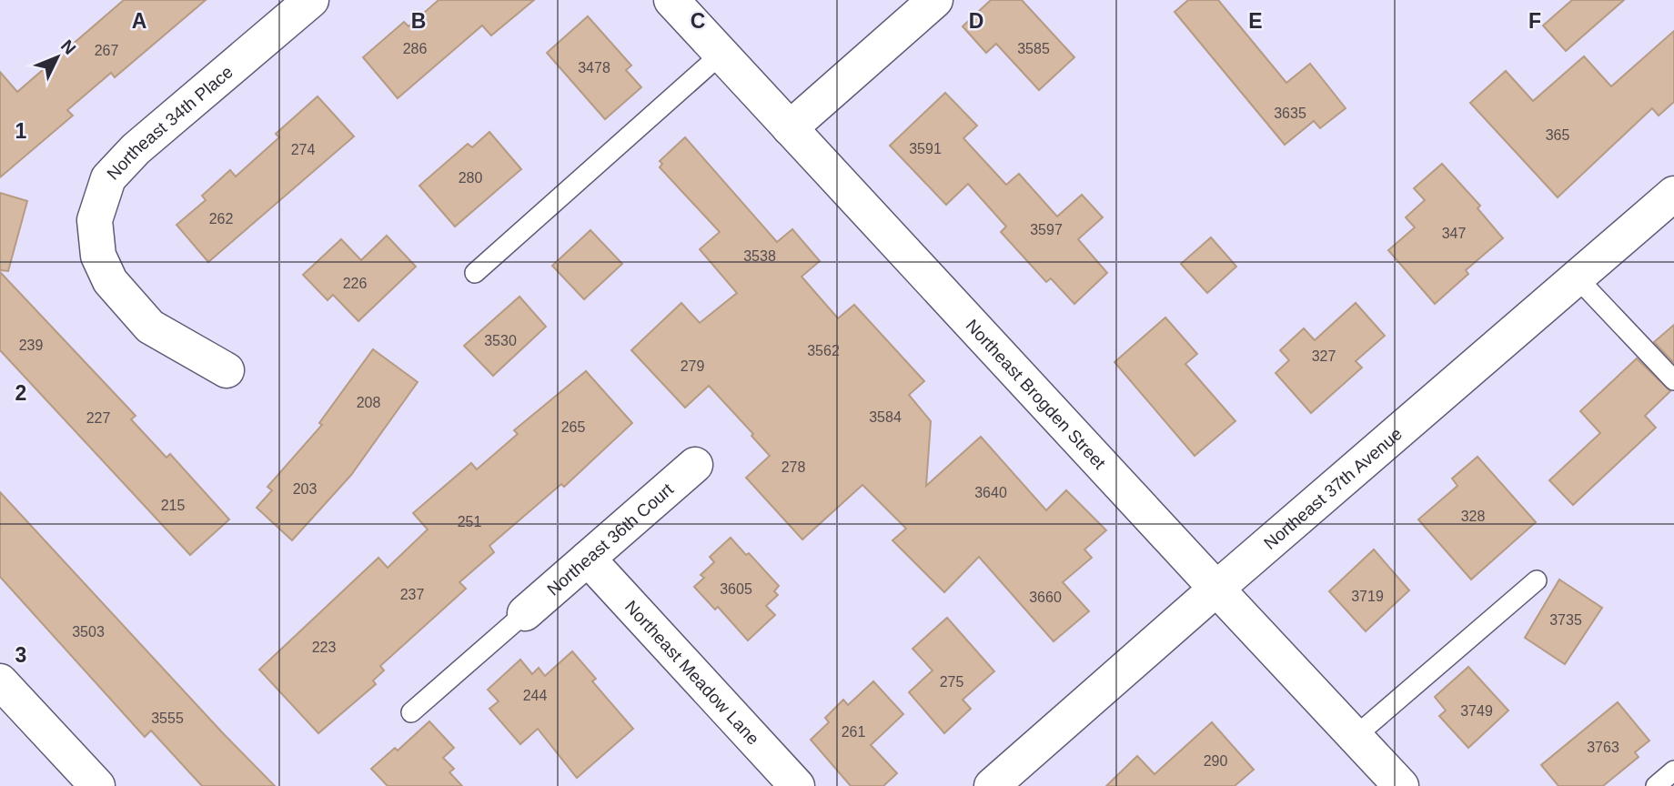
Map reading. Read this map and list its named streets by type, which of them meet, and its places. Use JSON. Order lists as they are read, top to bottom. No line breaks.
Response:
{"streets":{"street":["Northeast 34th Place","Northeast Brogden Street","Northeast 37th Avenue","Northeast 36th Court","Northeast Meadow Lane"]},"crossings":[["Northeast Brogden Street","Northeast 37th Avenue"],["Northeast 36th Court","Northeast Meadow Lane"]],"house_numbers":["286","3585","267","3478","3635","365","3591","274","280","262","3597","347","3538","226","3530","239","3562","327","279","208","3584","227","265","278","203","3640","215","328","251","3605","237","3719","3660","3735","3503","223","275","244","3749","3555","261","3763","290"],"north":"top right","grid":{"columns":["A","B","C","D","E","F"],"rows":["1","2","3"]}}
